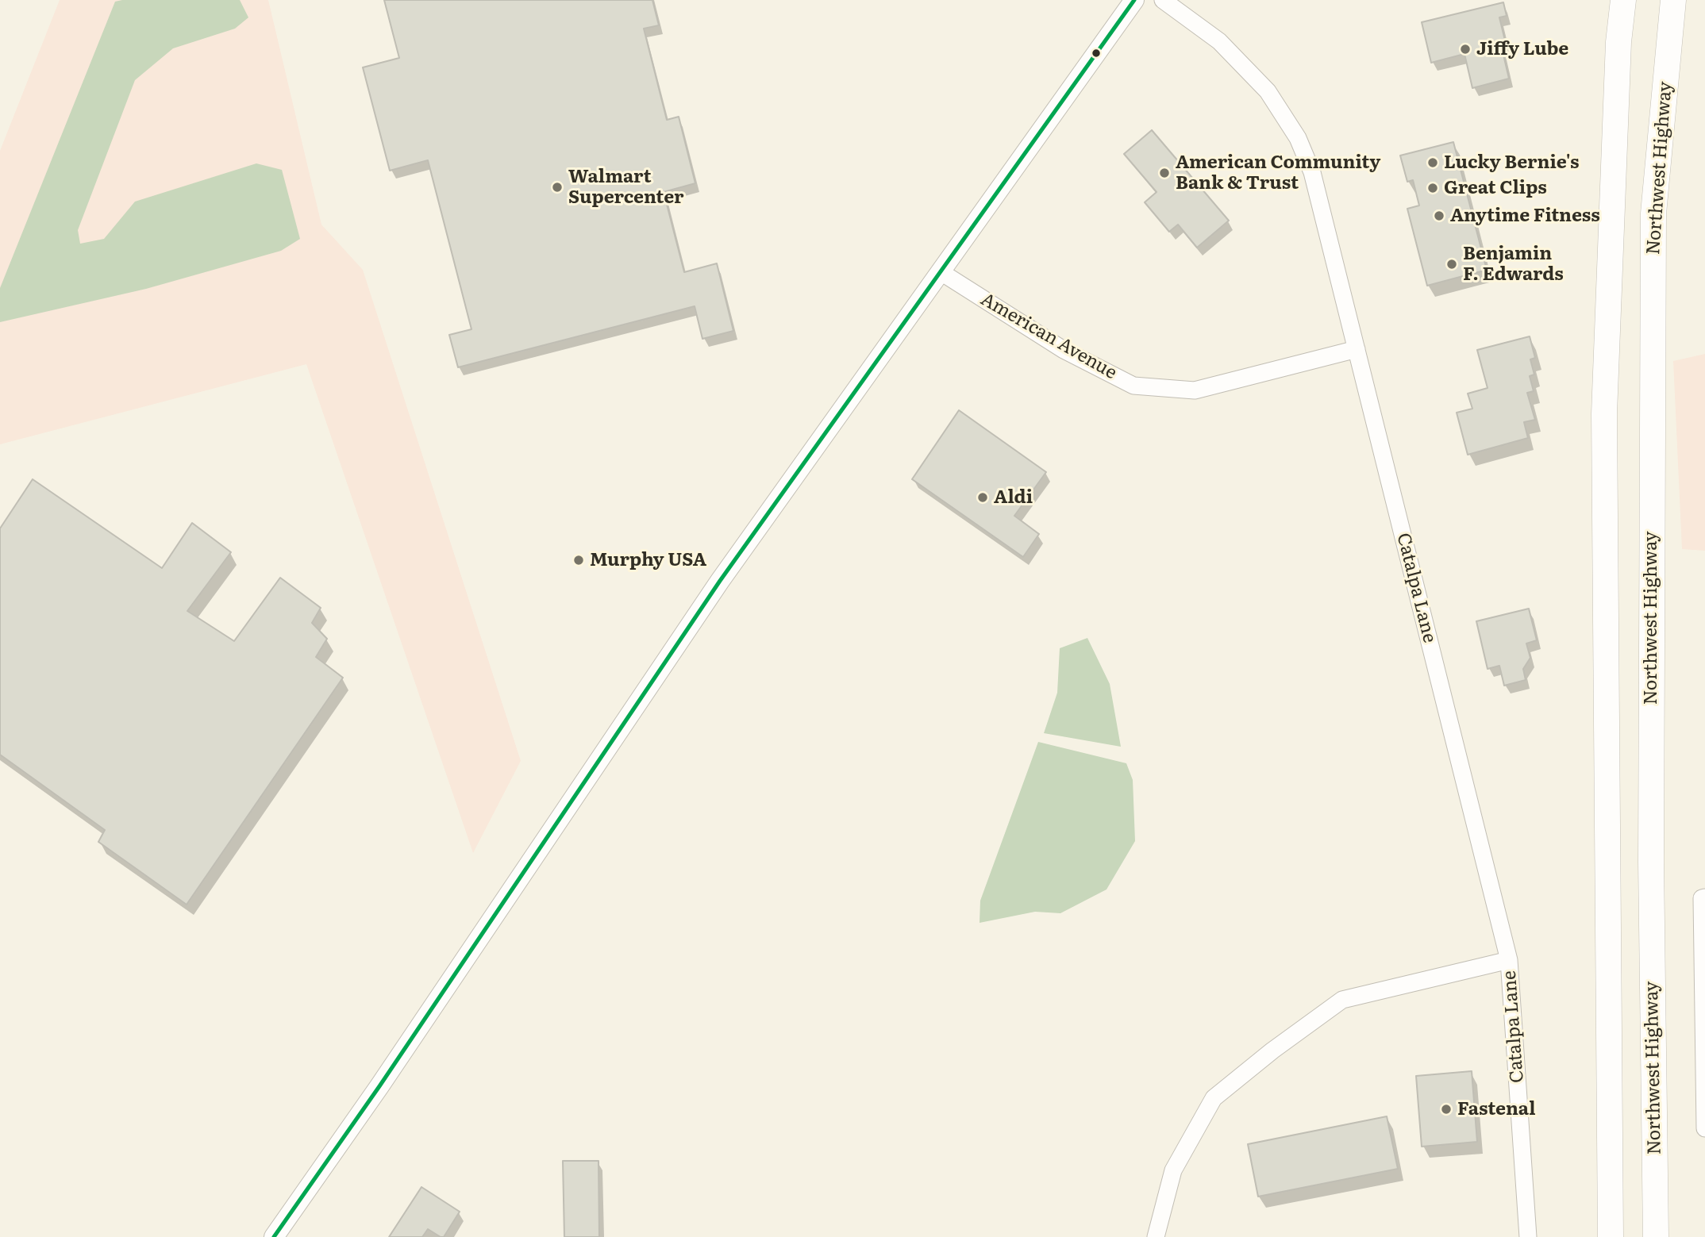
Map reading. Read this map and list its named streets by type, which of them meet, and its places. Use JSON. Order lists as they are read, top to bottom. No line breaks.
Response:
{"streets":{"main road":["Northwest Highway"],"street":["American Avenue","Catalpa Lane"]},"crossings":[["American Avenue","Catalpa Lane"]],"places":["Jiffy Lube","Lucky Bernie's","American Community Bank & Trust","Walmart Supercenter","Great Clips","Anytime Fitness","Benjamin F. Edwards","Aldi","Murphy USA","Fastenal"]}
